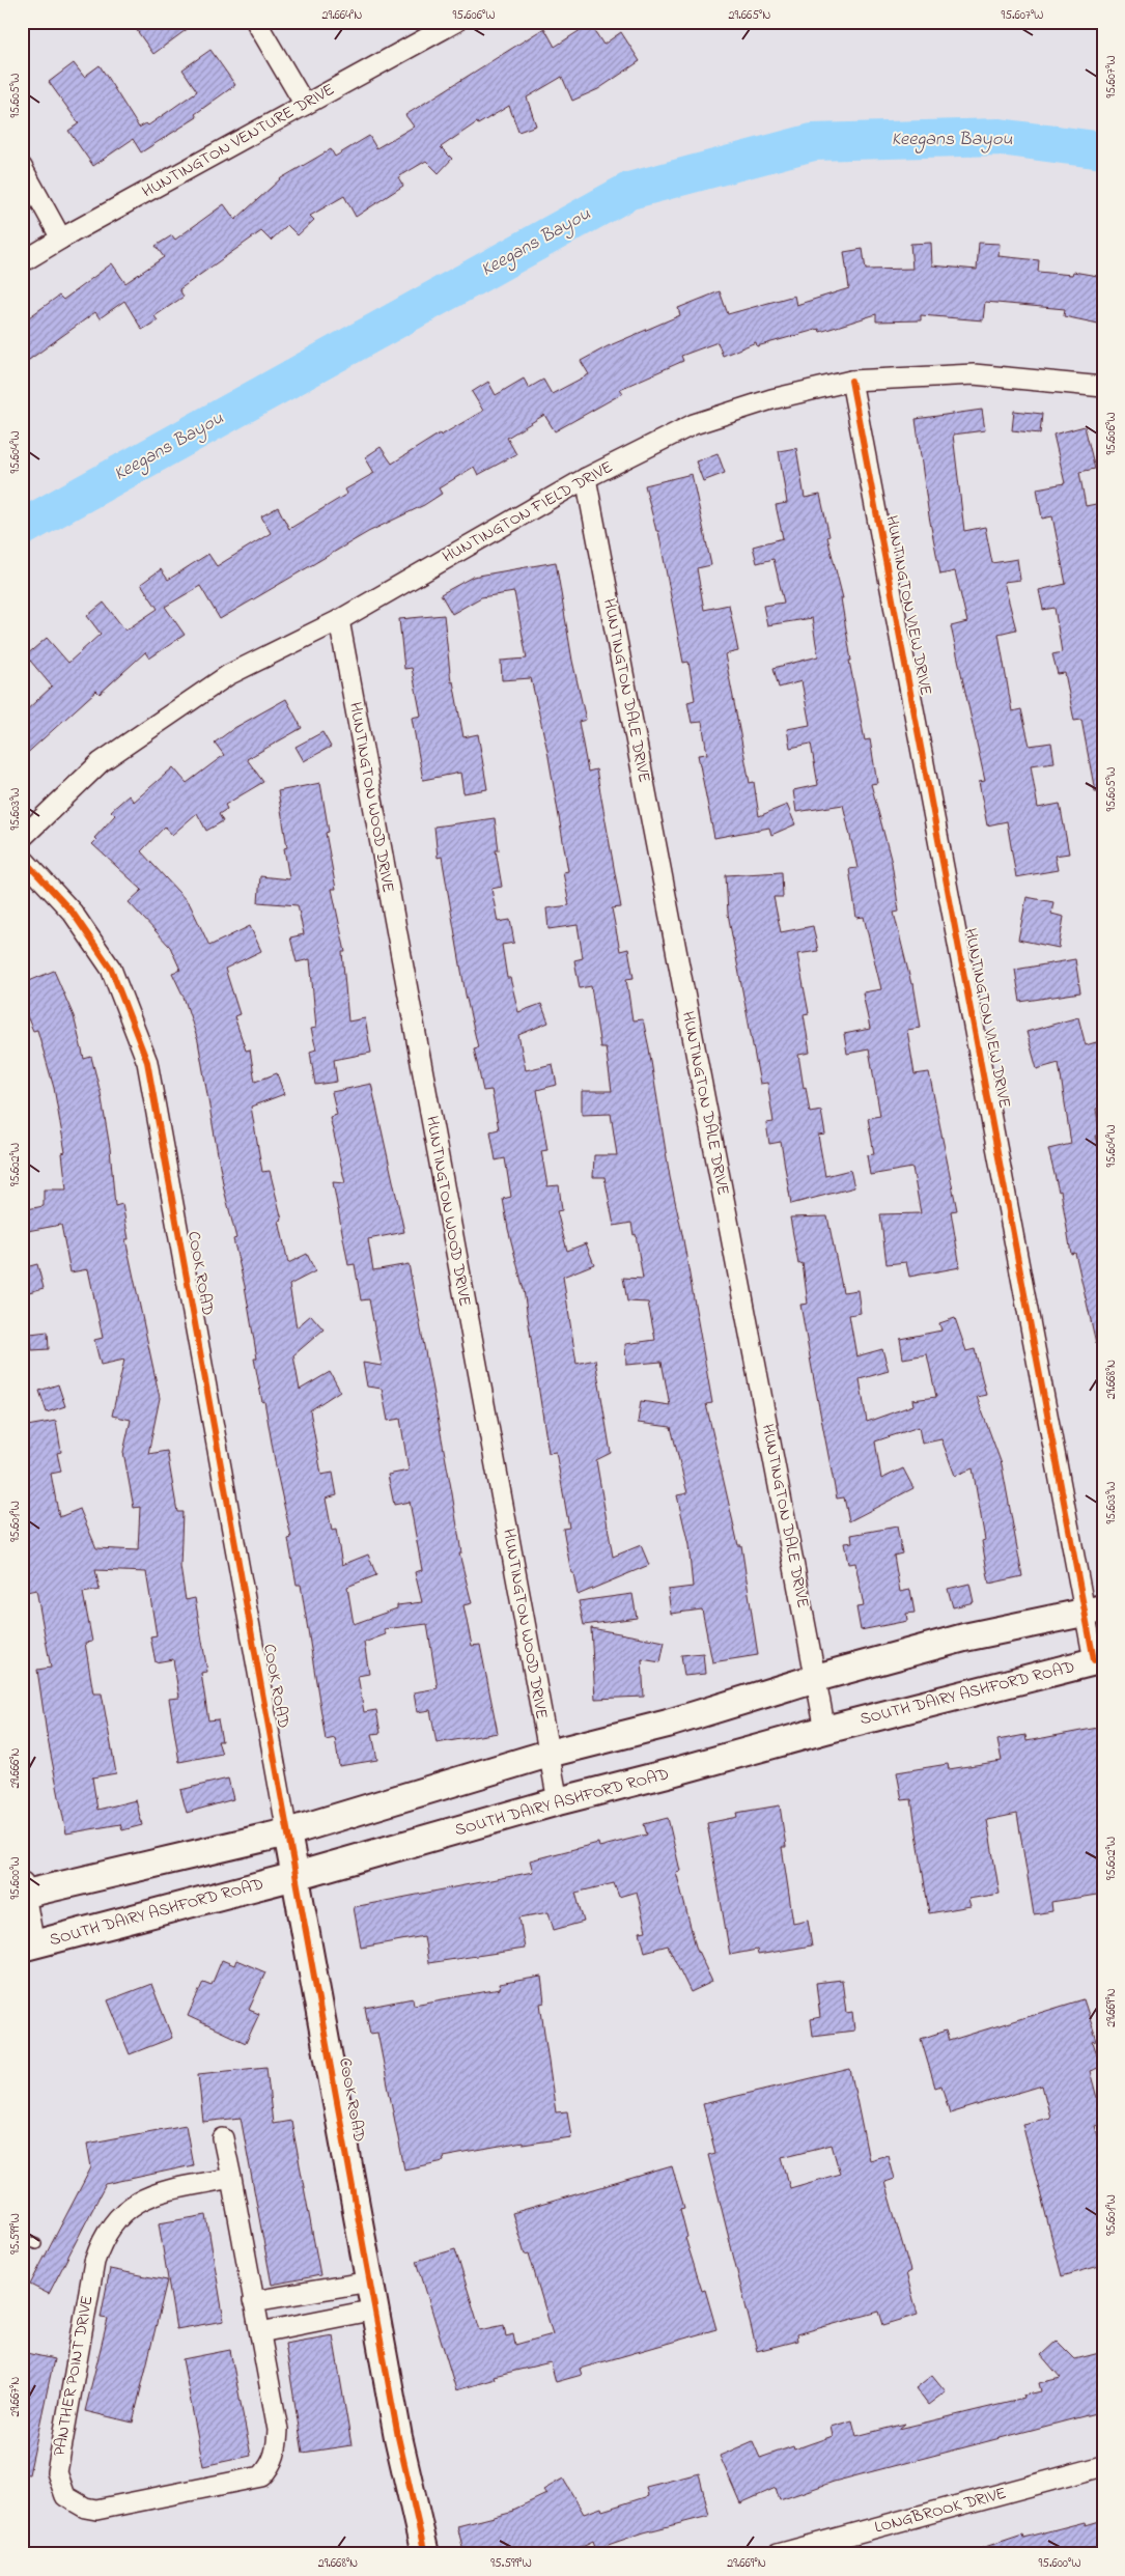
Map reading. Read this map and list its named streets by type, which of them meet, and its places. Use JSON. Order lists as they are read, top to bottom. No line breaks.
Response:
{"streets":{"main road":["COOK ROAD","SOUTH DAIRY ASHFORD ROAD"],"street":["HUNTINGTON VENTURE DRIVE","HUNTINGTON FIELD DRIVE","HUNTINGTON VIEW DRIVE","HUNTINGTON DALE DRIVE","HUNTINGTON WOOD DRIVE","PANTHER POINT DRIVE","LONGBROOK DRIVE"]},"crossings":[["HUNTINGTON FIELD DRIVE","HUNTINGTON VIEW DRIVE"],["HUNTINGTON FIELD DRIVE","HUNTINGTON DALE DRIVE"],["HUNTINGTON FIELD DRIVE","HUNTINGTON WOOD DRIVE"],["HUNTINGTON VIEW DRIVE","SOUTH DAIRY ASHFORD ROAD"],["HUNTINGTON DALE DRIVE","SOUTH DAIRY ASHFORD ROAD"],["HUNTINGTON WOOD DRIVE","SOUTH DAIRY ASHFORD ROAD"],["COOK ROAD","SOUTH DAIRY ASHFORD ROAD"]],"water":["Keegans Bayou"],"coordinates":["29.664°N","95.606°W","29.665°N","95.607°W","95.605°W","95.604°W","95.603°W","95.602°W","29.668°N","95.601°W","29.666°N","95.600°W","29.669°N","95.599°W","29.667°N"]}
